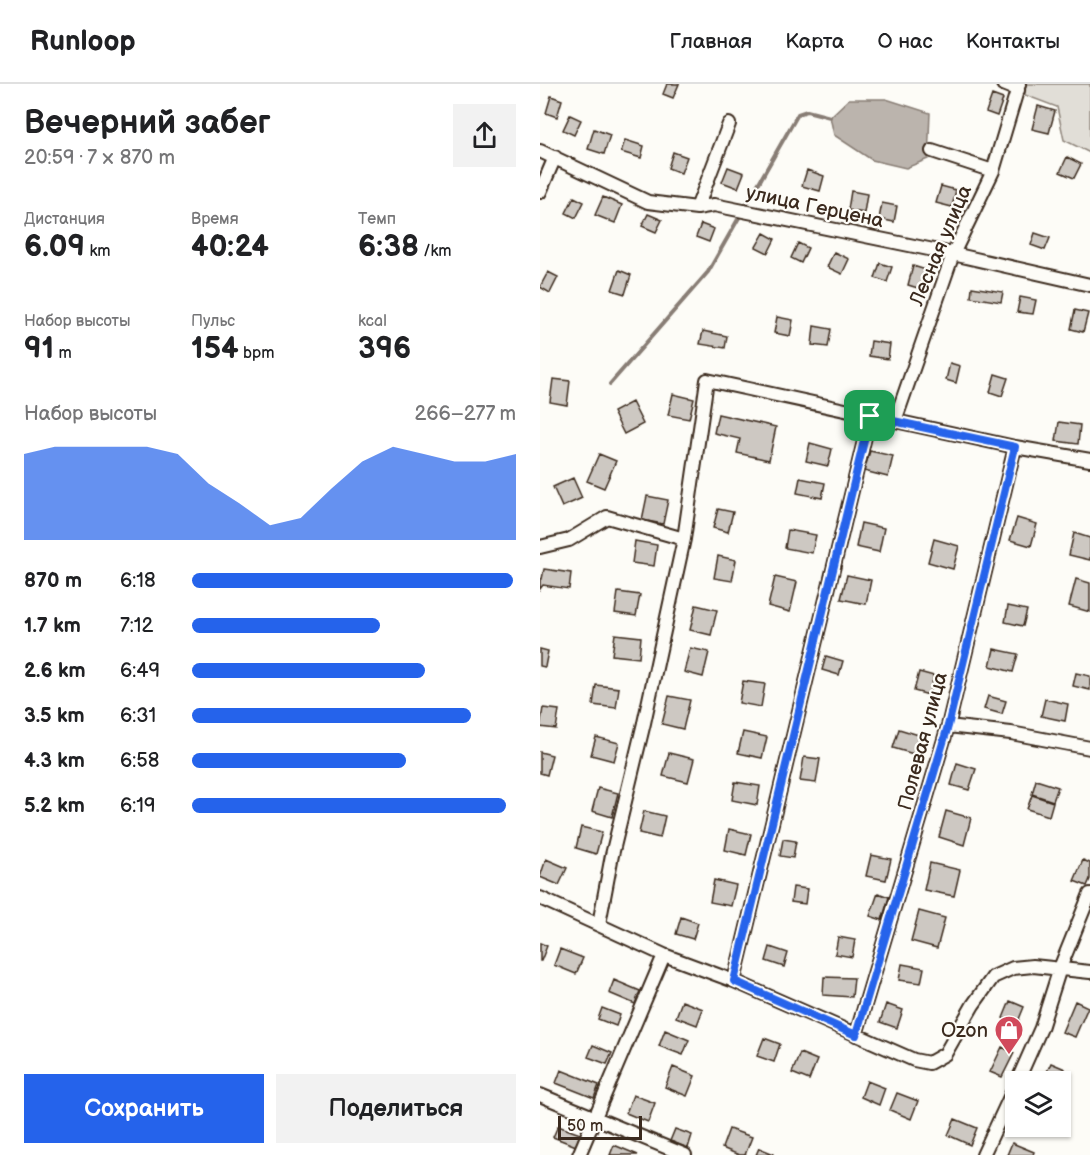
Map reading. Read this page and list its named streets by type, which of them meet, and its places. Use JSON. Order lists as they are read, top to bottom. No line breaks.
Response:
{"streets":{"street":["улица Герцена","Лесная улица","Полевая улица"]},"crossings":[["улица Герцена","Лесная улица"]],"places":{"shop":["Ozon"]},"scale_bar":"50 m","page":{"header":"Runloop","nav":["Главная","Карта","О нас","Контакты"],"heading":["Вечерний забег","20:59 · 7 × 870 m"],"stats":[["Дистанция","6.09 km"],["Время","40:24"],["Темп","6:38 /km"],["Набор высоты","91 m"],["Пульс","154 bpm"],["kcal","396"]],"chart":["Набор высоты","266–277 m"],"list":[{"name":"870 m","note":"6:18"},{"name":"1.7 km","note":"7:12"},{"name":"2.6 km","note":"6:49"},{"name":"3.5 km","note":"6:31"},{"name":"4.3 km","note":"6:58"},{"name":"5.2 km","note":"6:19"}],"buttons":["Сохранить","Поделиться"],"scale":"50 m"}}
